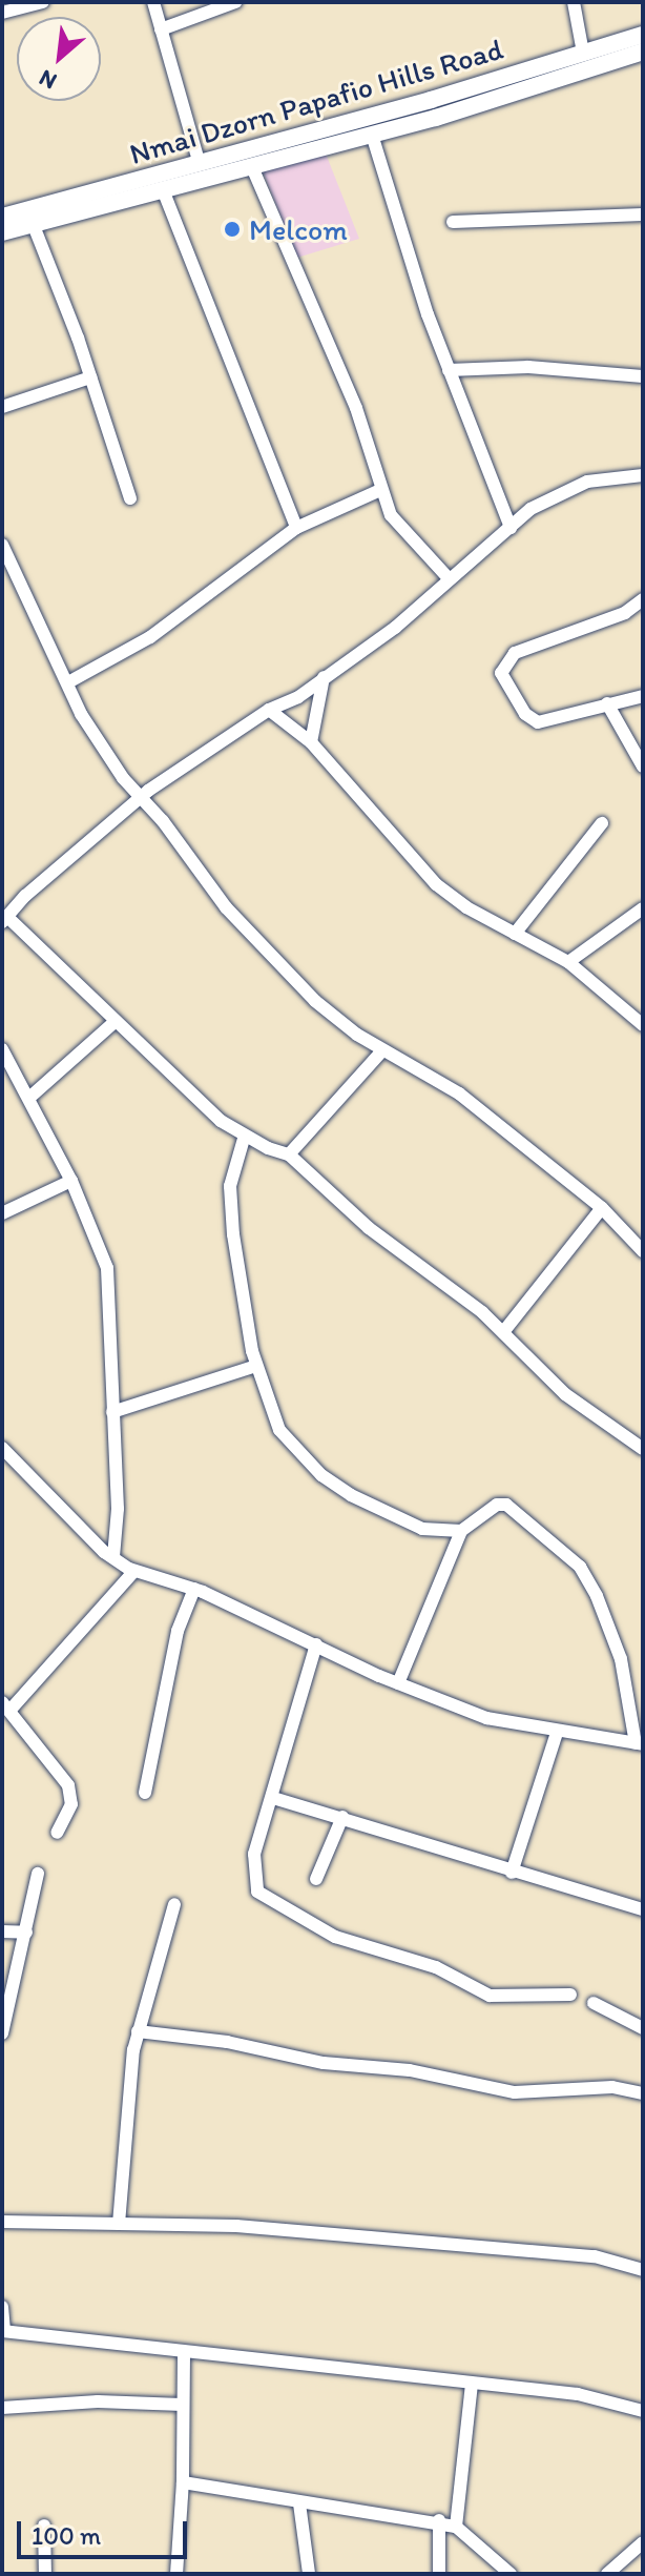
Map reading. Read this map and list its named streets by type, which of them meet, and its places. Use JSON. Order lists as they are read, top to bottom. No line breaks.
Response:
{"streets":{"street":["Nmai Dzorn Papafio Hills Road"]},"places":["Melcom"],"scale_bar":"100 m","north":"bottom left"}
